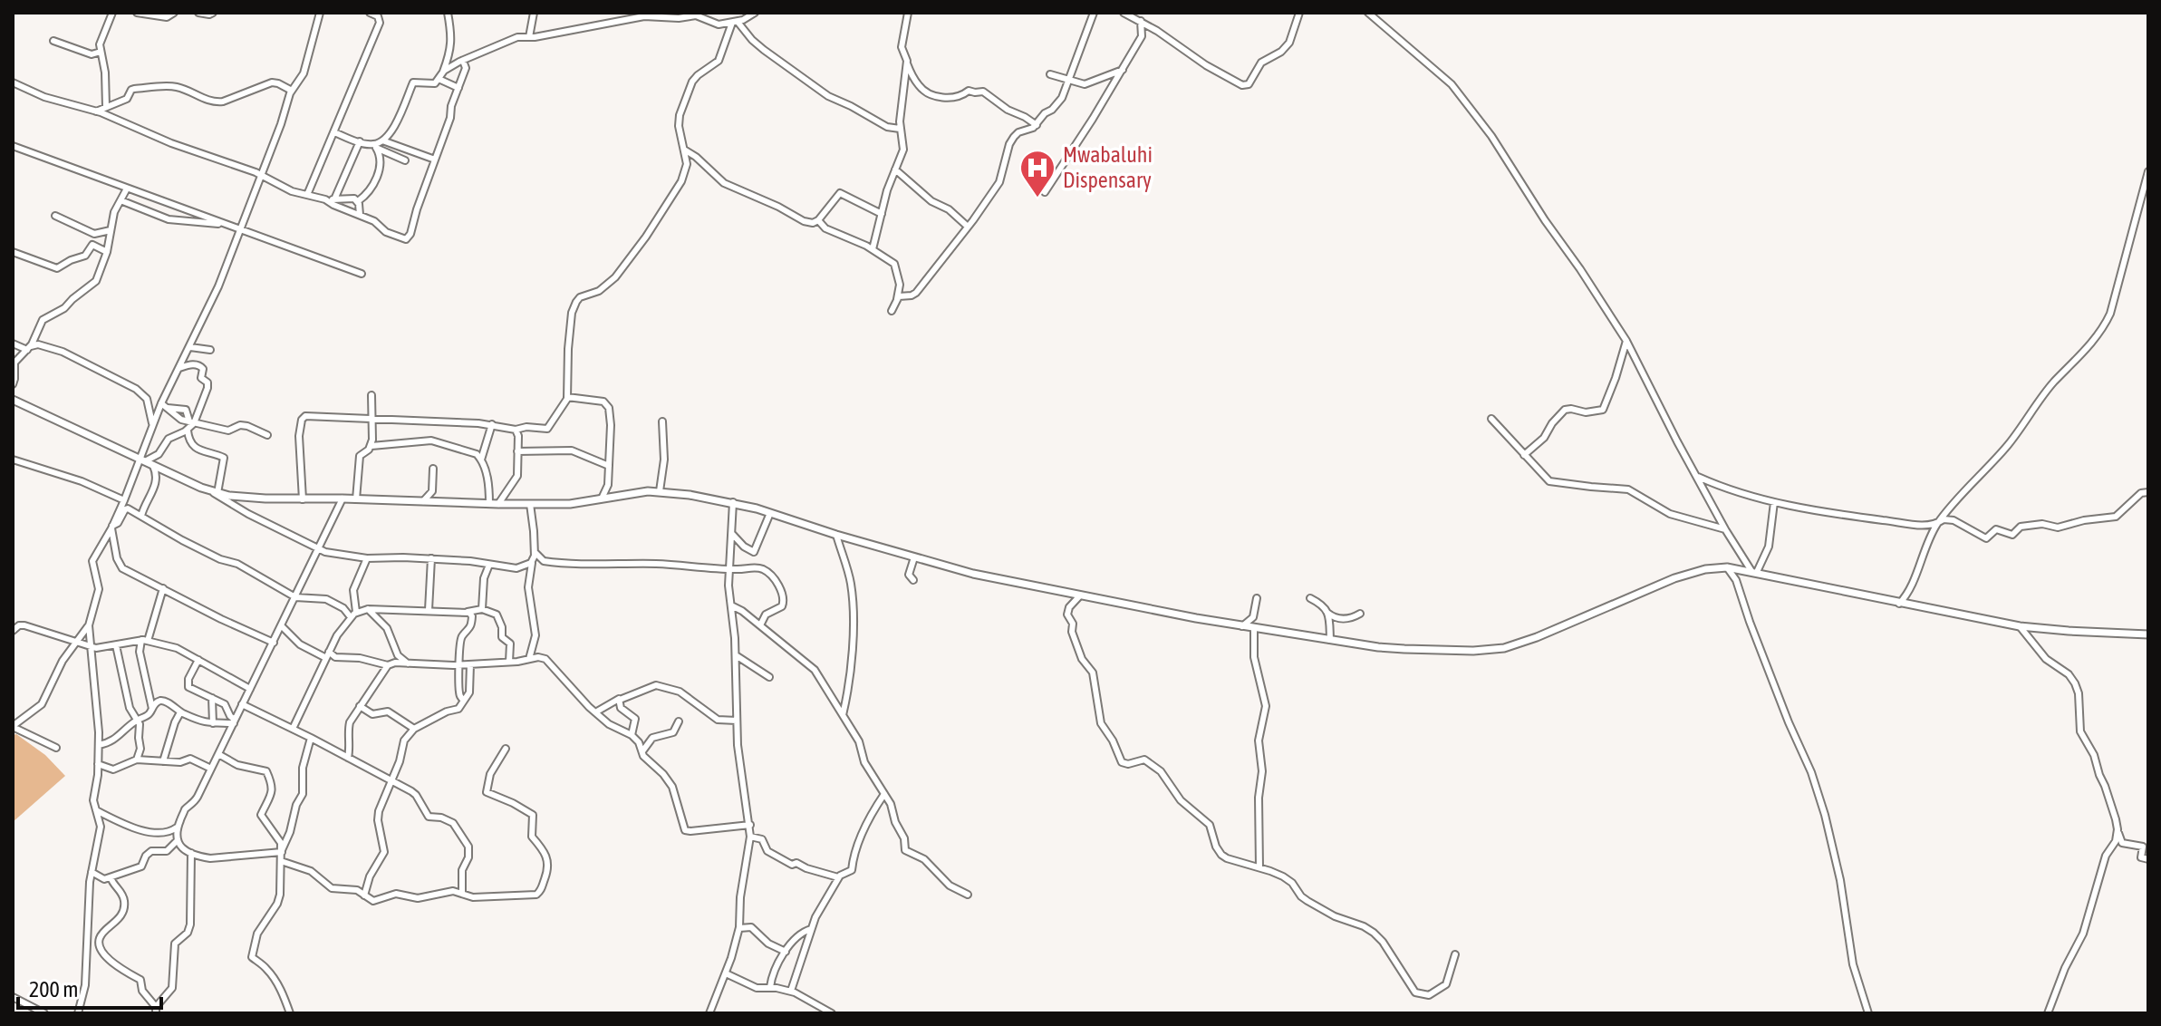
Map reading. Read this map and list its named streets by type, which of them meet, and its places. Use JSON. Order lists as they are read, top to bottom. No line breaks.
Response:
{"places":{"hospital":["Mwabaluhi Dispensary"]},"scale_bar":"200 m"}
